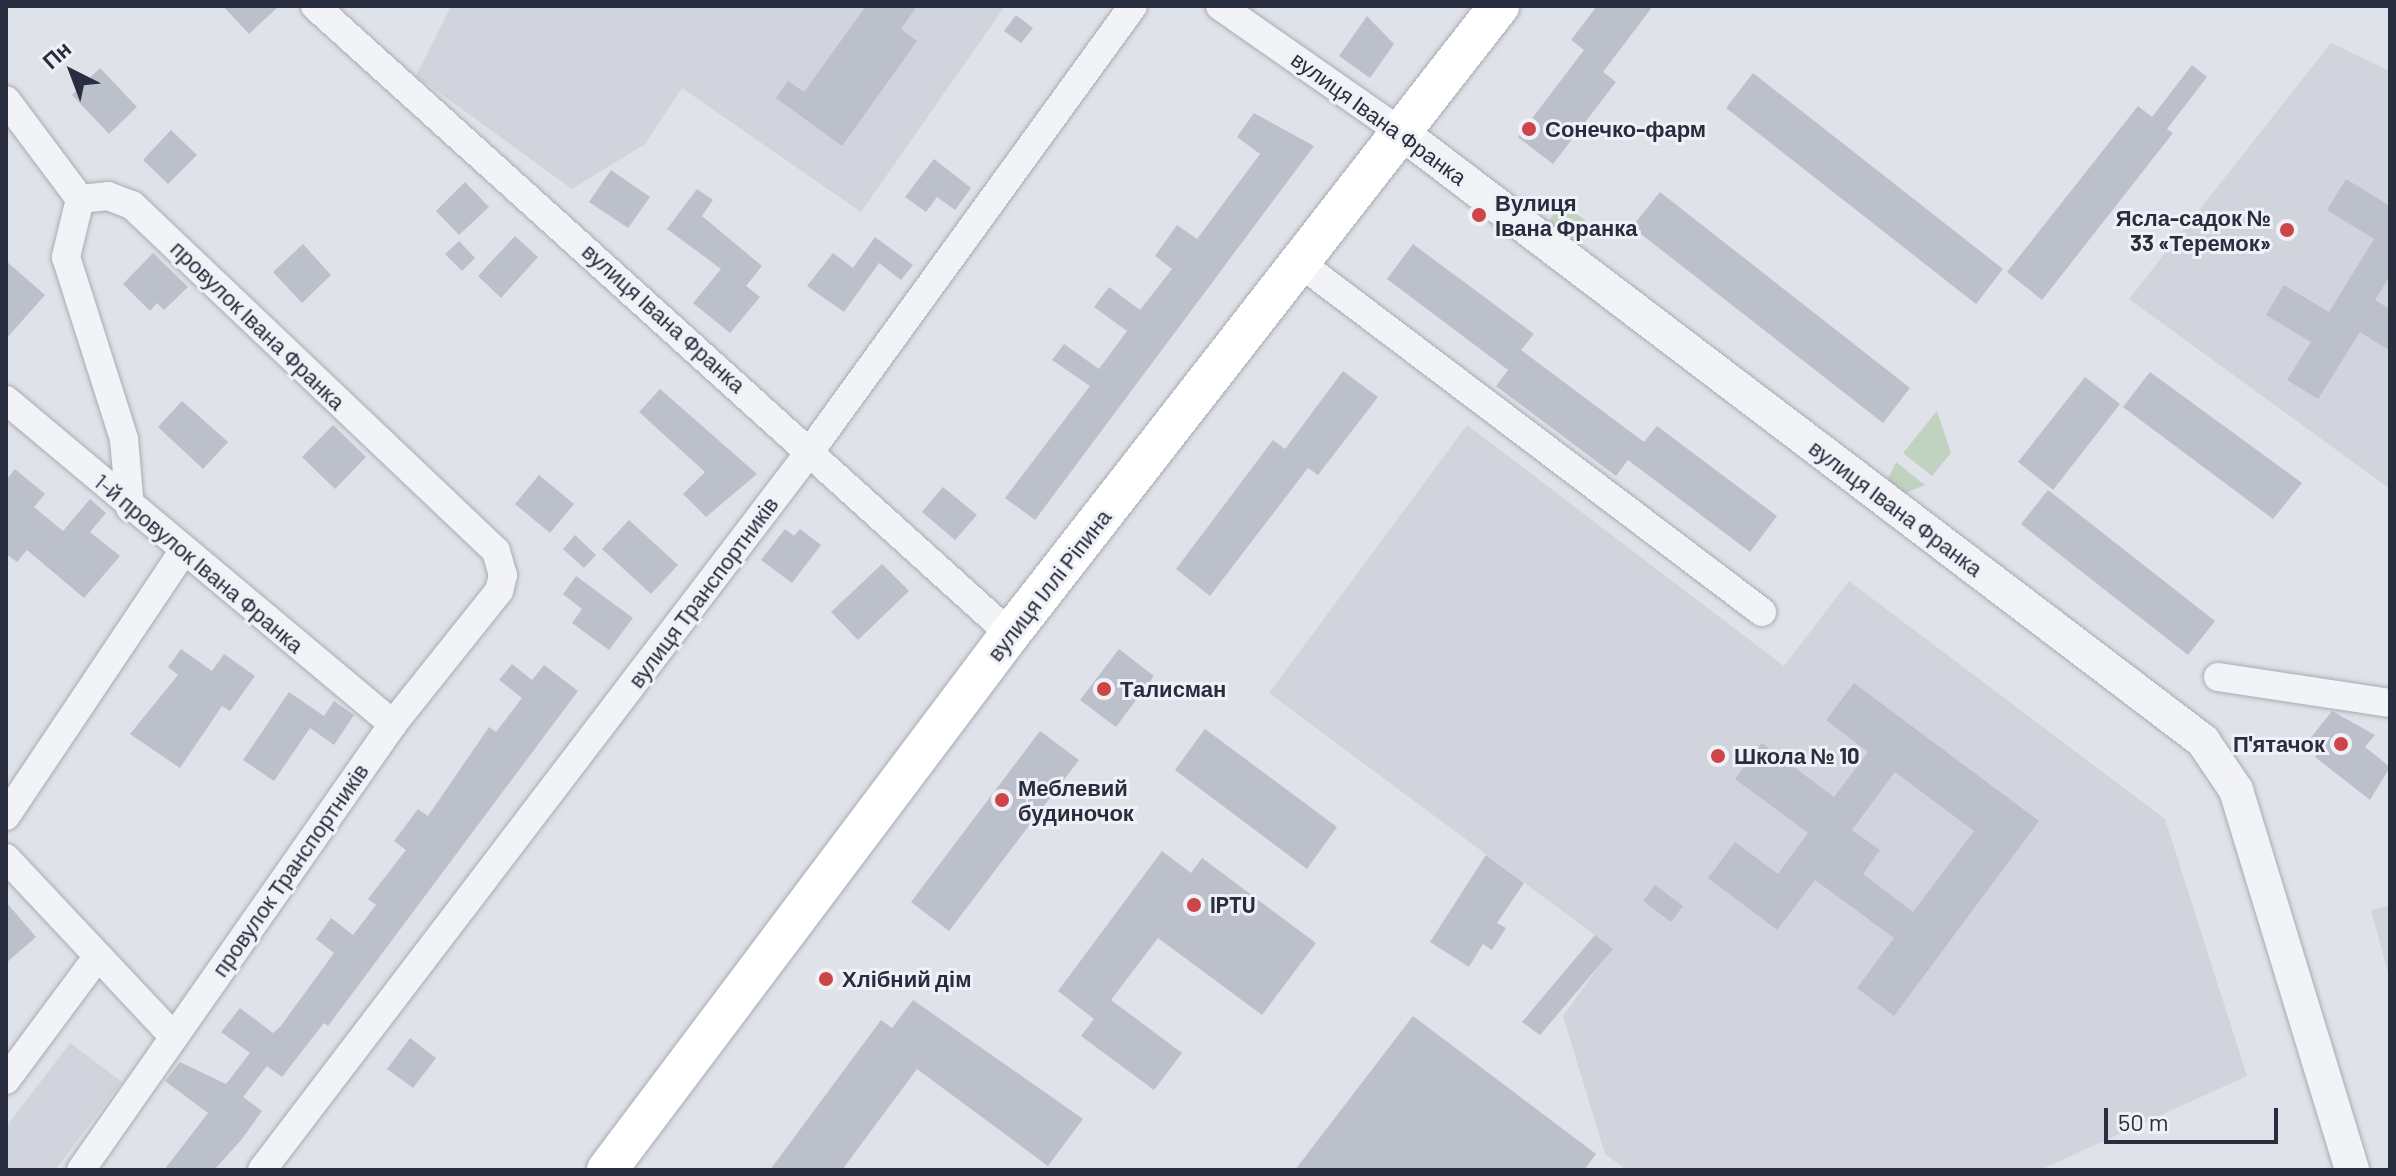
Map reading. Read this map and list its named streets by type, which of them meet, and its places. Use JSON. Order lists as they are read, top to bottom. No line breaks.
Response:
{"streets":{"main road":["вулиця Іллі Ріпина"],"street":["вулиця Івана Франка","провулок Івана Франка","1-й провулок Івана Франка","вулиця Транспортників","провулок Транспортників"]},"crossings":[["вулиця Івана Франка","вулиця Іллі Ріпина"],["вулиця Івана Франка","вулиця Транспортників"],["провулок Івана Франка","провулок Транспортників"],["1-й провулок Івана Франка","провулок Транспортників"]],"places":["Сонечко-фарм","Вулиця Івана Франка","Ясла-садок № 33 «Теремок»","Талисман","П'ятачок","Школа № 10","Меблевий будиночок","IPTU","Хлібний дім"],"scale_bar":"50 m","north":"top left"}
